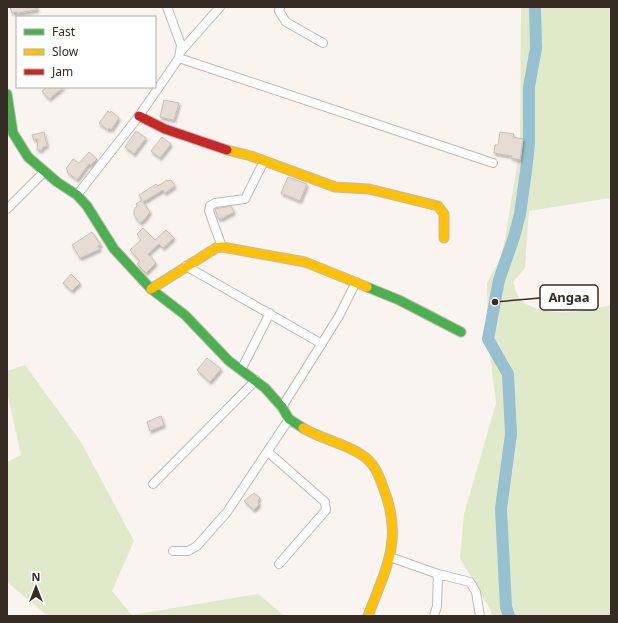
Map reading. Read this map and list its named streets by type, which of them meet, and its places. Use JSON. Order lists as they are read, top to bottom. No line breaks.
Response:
{"places":["Angaa"],"legend":["Fast","Slow","Jam"],"north":"top"}
